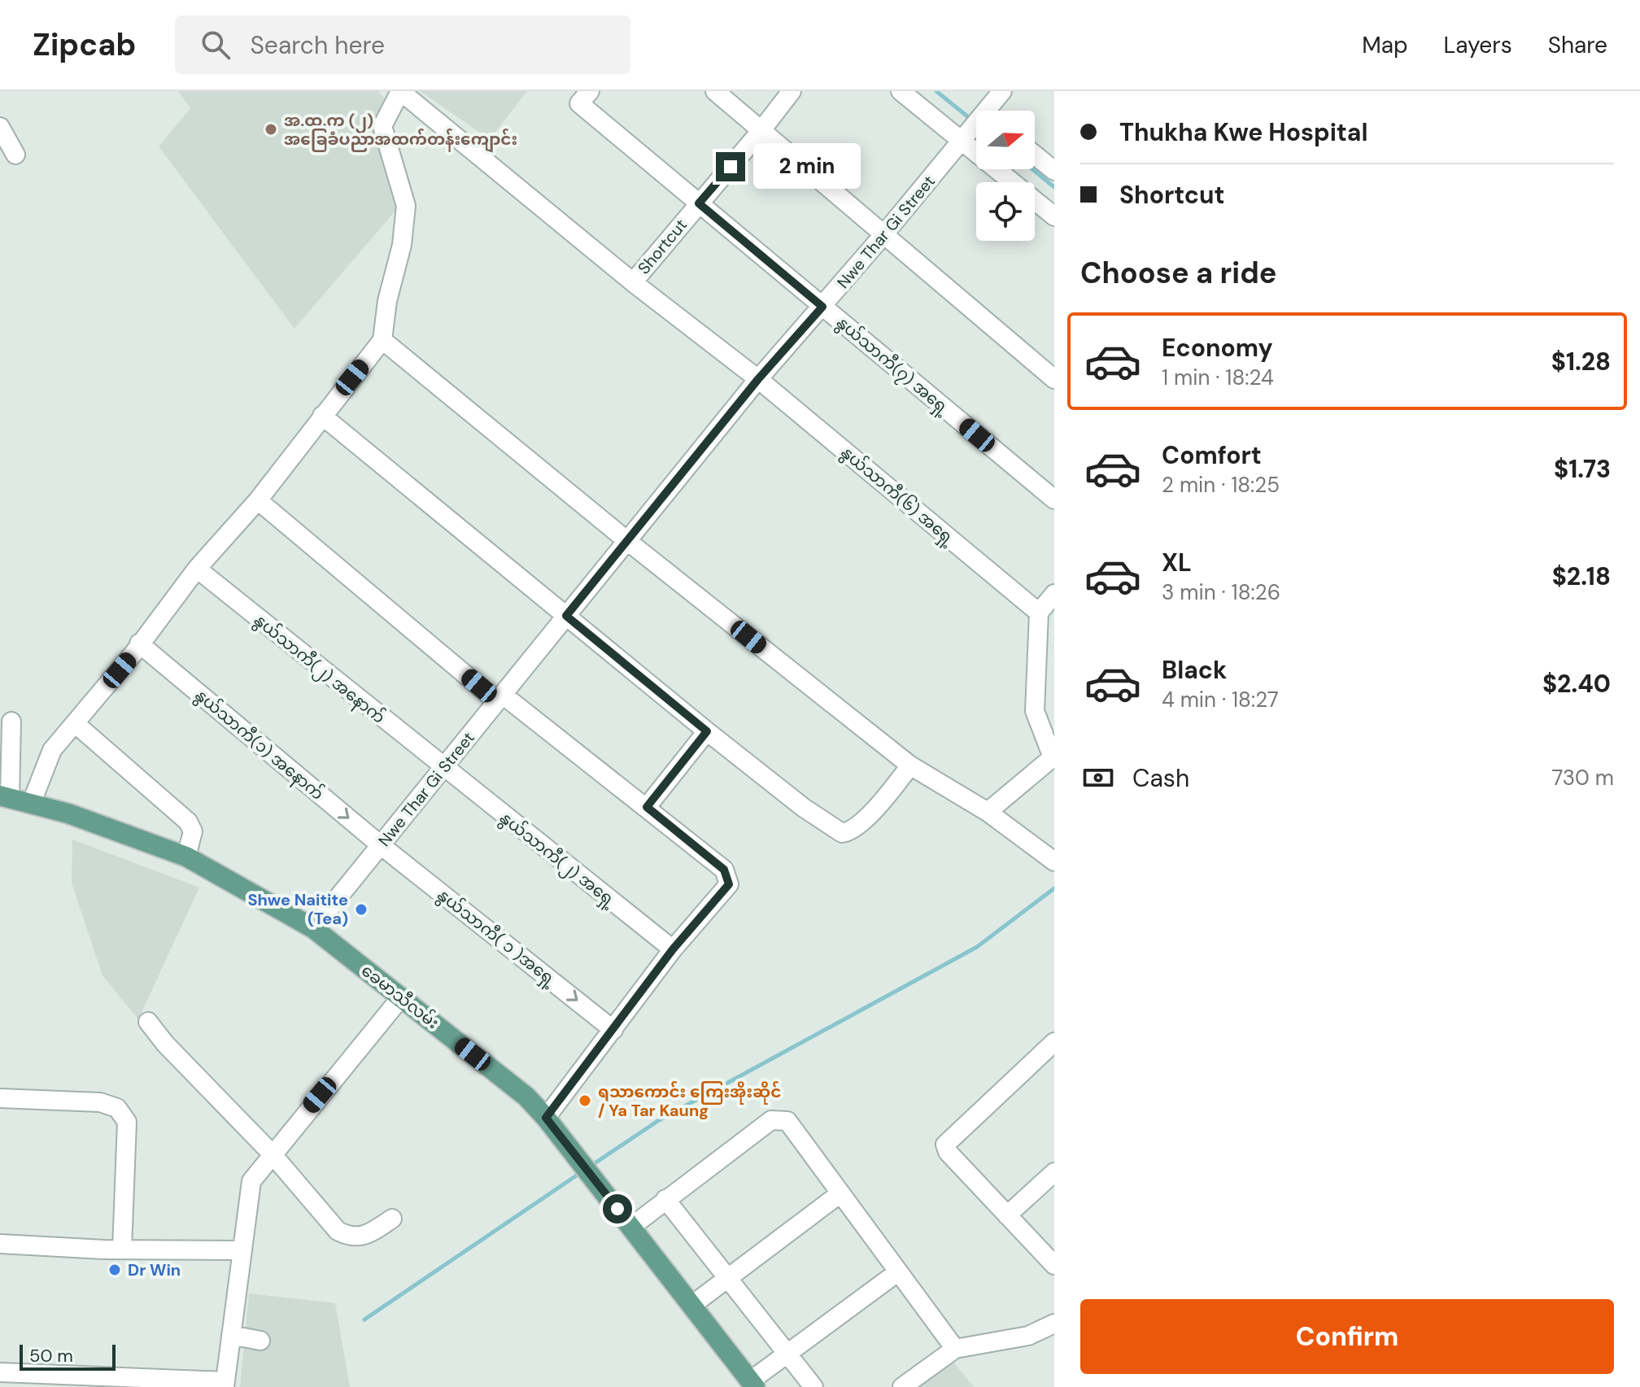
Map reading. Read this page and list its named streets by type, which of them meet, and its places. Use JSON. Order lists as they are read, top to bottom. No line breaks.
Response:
{"streets":{"main road":["ခေမာသီလမ်း"],"street":["Nwe Thar Gi Street","Shortcut","နွယ်သာကီ(၇) အရှေ့","နွယ်သာကီ(၆) အရှေ့","နွယ်သာကီ(၂) အနောက်","နွယ်သာကီ(၁) အနောက်","နွယ်သာကီ(၂) အရှေ့","နွယ်သာကီ( ၁ )အရှေ့"]},"crossings":[["Nwe Thar Gi Street","နွယ်သာကီ(၇) အရှေ့"],["Nwe Thar Gi Street","နွယ်သာကီ(၆) အရှေ့"],["Nwe Thar Gi Street","နွယ်သာကီ(၂) အနောက်"],["Nwe Thar Gi Street","နွယ်သာကီ(၁) အနောက်"],["Nwe Thar Gi Street","နွယ်သာကီ(၂) အရှေ့"],["Nwe Thar Gi Street","နွယ်သာကီ( ၁ )အရှေ့"],["Nwe Thar Gi Street","ခေမာသီလမ်း"],["Shortcut","နွယ်သာကီ(၇) အရှေ့"],["Shortcut","နွယ်သာကီ(၆) အရှေ့"],["နွယ်သာကီ(၂) အနောက်","နွယ်သာကီ(၂) အရှေ့"],["နွယ်သာကီ(၁) အနောက်","နွယ်သာကီ( ၁ )အရှေ့"]],"one_way":["နွယ်သာကီ( ၁ )အရှေ့"],"places":["အ.ထ.က (၂) အခြေခံပညာအထက်တန်းကျောင်း","Shwe Naitite (Tea)","ရသာကောင်း ကြေးအိုးဆိုင် / Ya Tar Kaung","Dr Win"],"scale_bar":"50 m","north":"right","page":{"header":"Zipcab","search":"Search here","nav":["Map","Layers","Share"],"banner":["Thukha Kwe Hospital","Shortcut"],"bubble":"2 min","heading":"Choose a ride","list":[{"name":"Economy","note":"1 min · 18:24","value":"$1.28"},{"name":"Comfort","note":"2 min · 18:25","value":"$1.73"},{"name":"XL","note":"3 min · 18:26","value":"$2.18"},{"name":"Black","note":"4 min · 18:27","value":"$2.40"}],"pay":["Cash","730 m"],"buttons":"Confirm","scale":"50 m"}}
